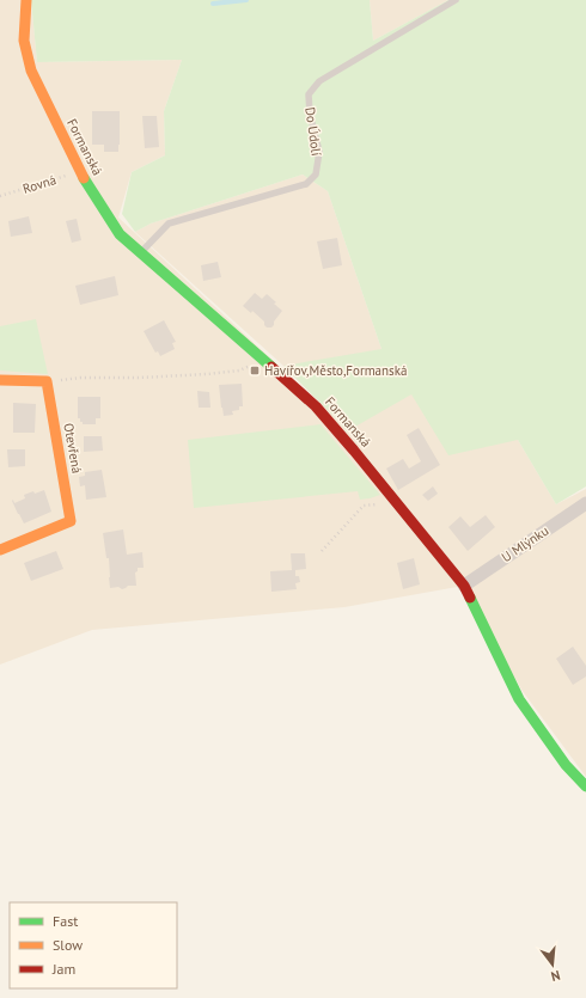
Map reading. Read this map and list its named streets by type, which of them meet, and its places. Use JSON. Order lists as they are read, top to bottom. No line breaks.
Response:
{"streets":{"street":["Formanská","Otevřená","U Mlýnku"],"lane":["Do Údolí"],"path":["Rovná"]},"crossings":[["Do Údolí","Formanská"],["Formanská","Rovná"],["Formanská","U Mlýnku"]],"places":{"transit":["Havířov,Město,Formanská"]},"legend":["Fast","Slow","Jam"],"north":"bottom"}
